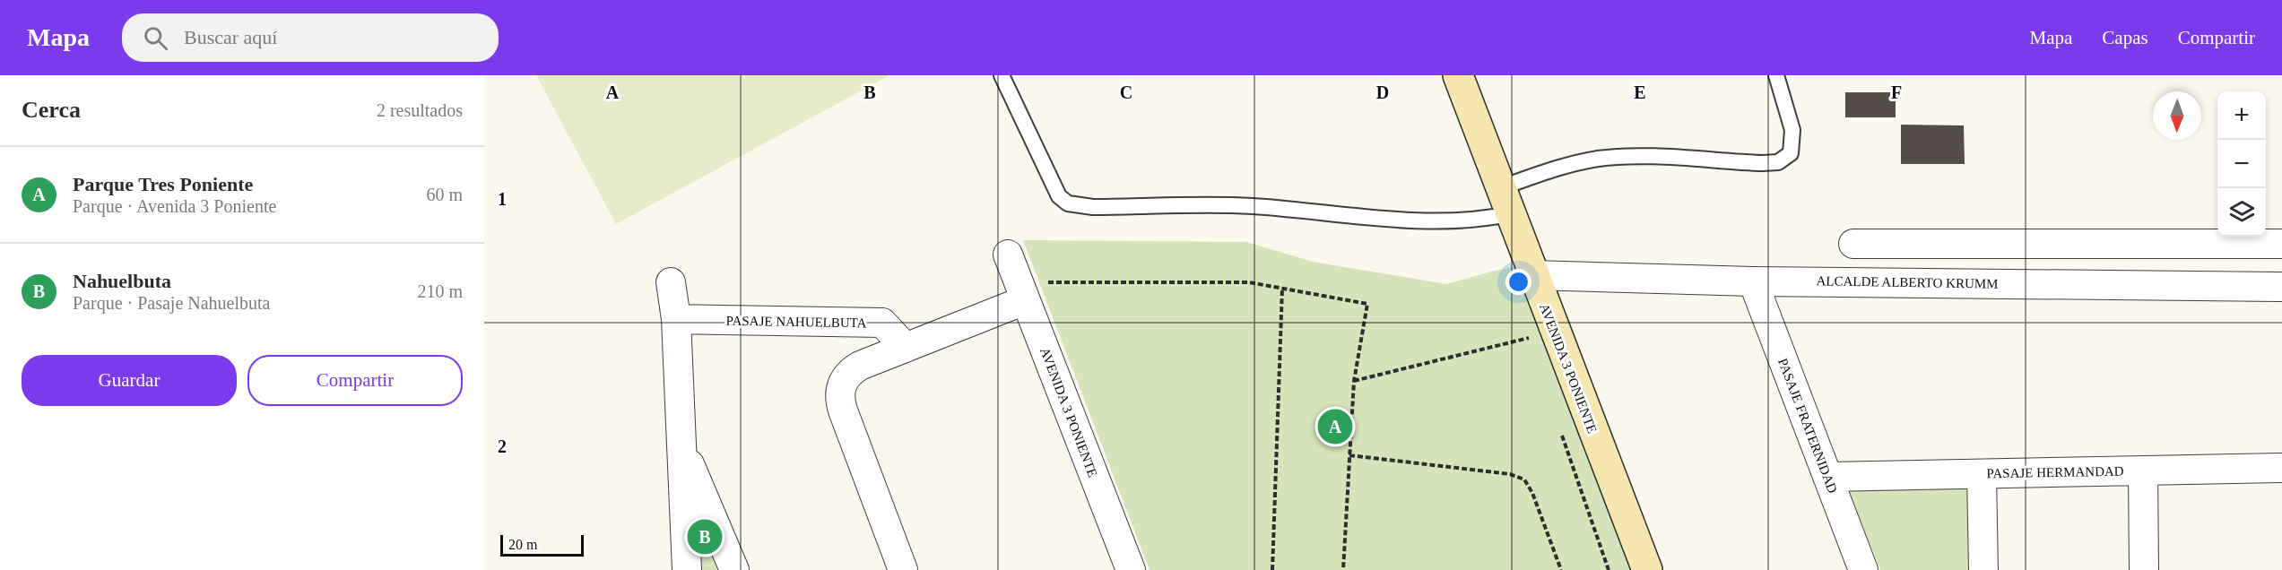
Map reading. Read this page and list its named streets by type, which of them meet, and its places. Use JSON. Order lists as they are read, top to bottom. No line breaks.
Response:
{"streets":{"main road":["AVENIDA 3 PONIENTE"],"street":["ALCALDE ALBERTO KRUMM","PASAJE NAHUELBUTA","PASAJE FRATERNIDAD","PASAJE HERMANDAD"]},"crossings":[["ALCALDE ALBERTO KRUMM","AVENIDA 3 PONIENTE"],["ALCALDE ALBERTO KRUMM","PASAJE FRATERNIDAD"],["PASAJE FRATERNIDAD","PASAJE HERMANDAD"]],"scale_bar":"20 m","north":"bottom","page":{"header":"Mapa","search":"Buscar aquí","nav":["Mapa","Capas","Compartir"],"heading":["Cerca","2 resultados"],"map_buttons":["+","−"],"list":[{"mark":"A","name":"Parque Tres Poniente","note":"Parque · Avenida 3 Poniente","value":"60 m"},{"mark":"B","name":"Nahuelbuta","note":"Parque · Pasaje Nahuelbuta","value":"210 m"}],"buttons":["Guardar","Compartir"],"pins":["A","B"],"scale":"20 m"},"grid":{"columns":["A","B","C","D","E","F"],"rows":["1","2"]}}
